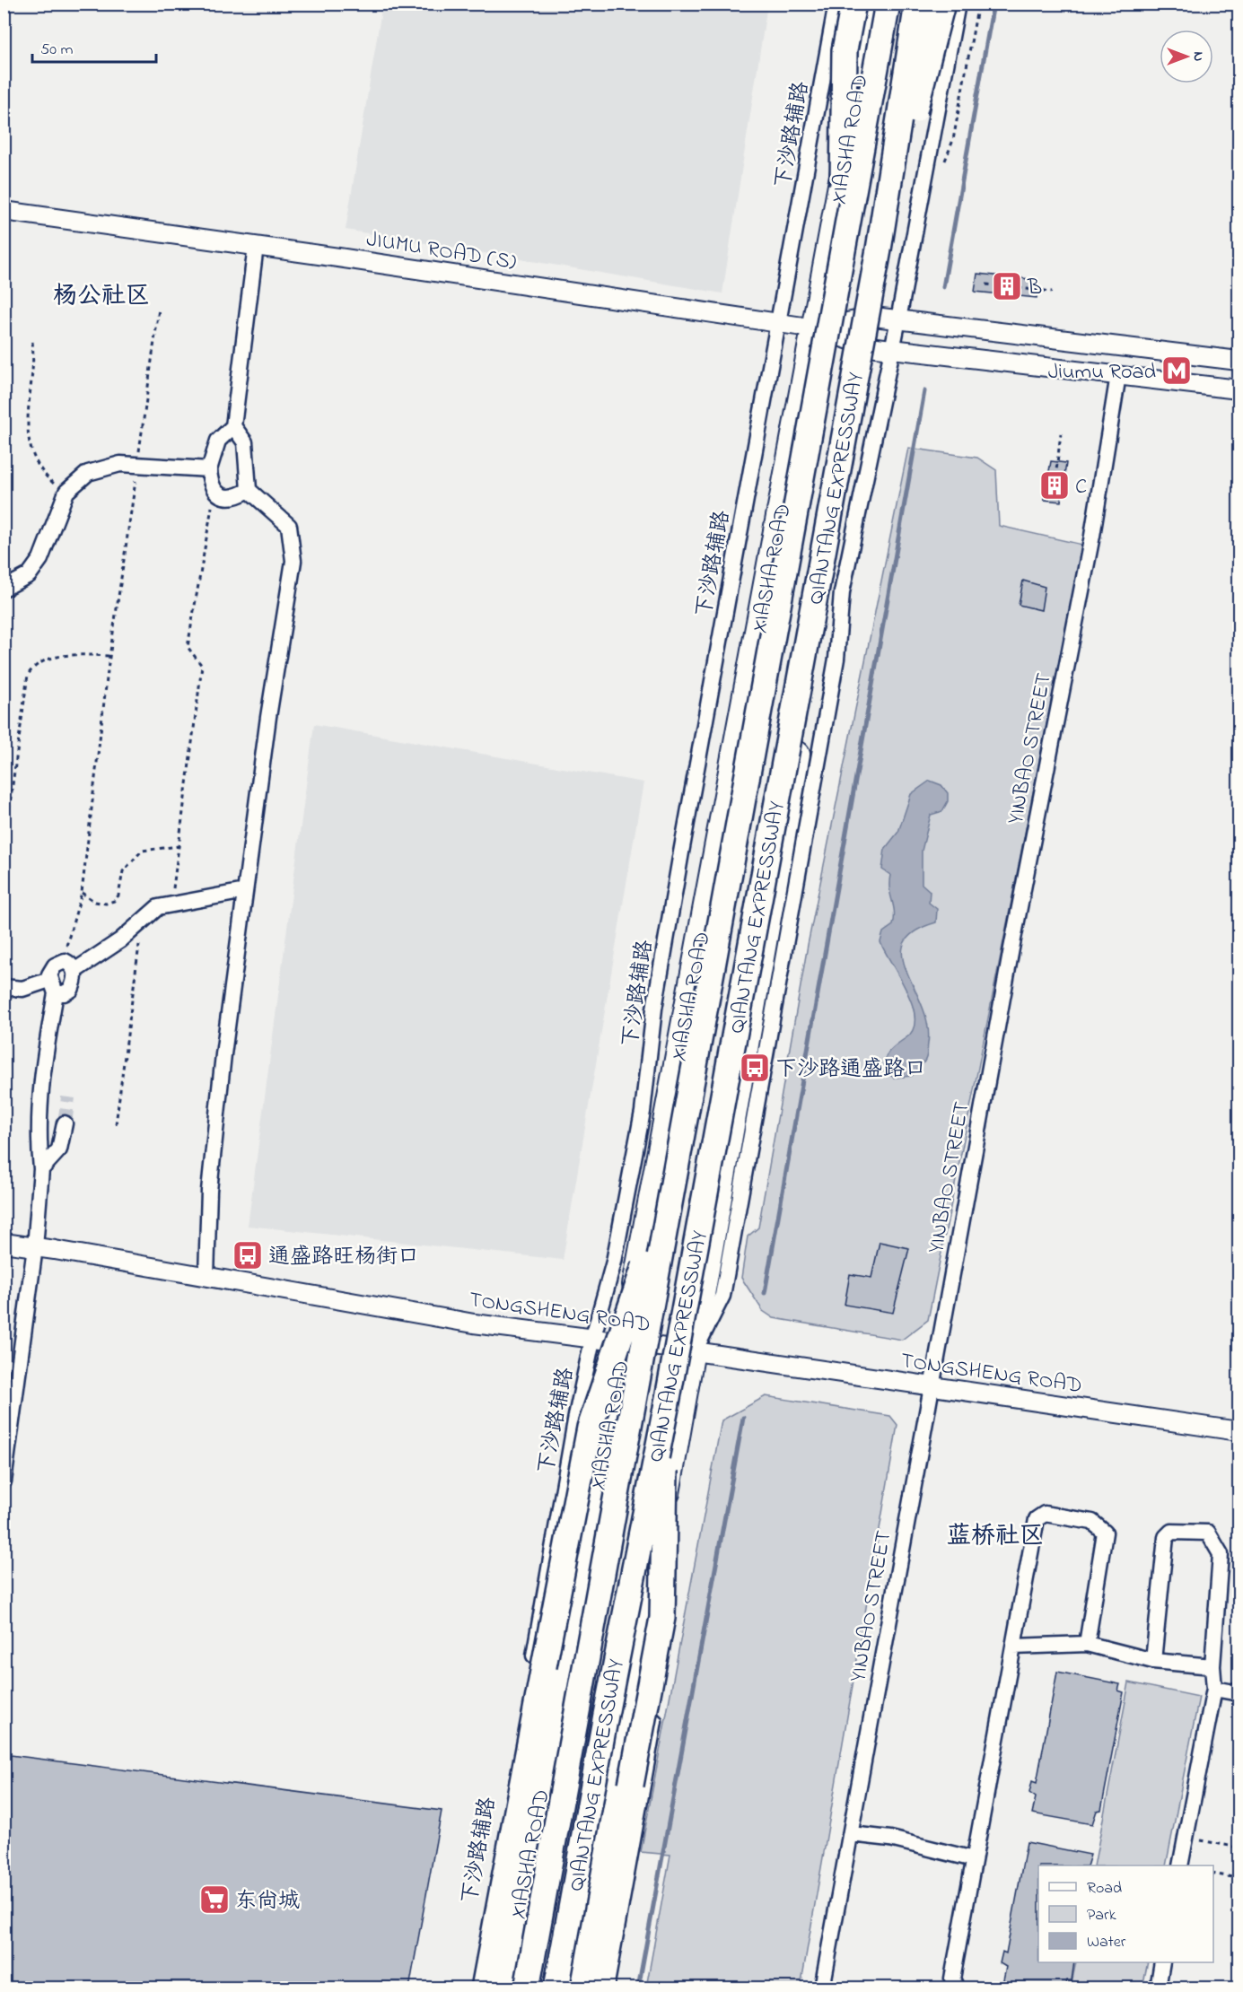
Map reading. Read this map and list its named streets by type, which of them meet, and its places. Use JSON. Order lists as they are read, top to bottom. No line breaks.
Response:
{"streets":{"highway":["QIANTANG EXPRESSWAY"],"main road":["XIASHA ROAD"],"street":["下沙路辅路","JIUMU ROAD (S)","YINBAO STREET","TONGSHENG ROAD"]},"crossings":[["下沙路辅路","JIUMU ROAD (S)"],["下沙路辅路","TONGSHENG ROAD"],["XIASHA ROAD","JIUMU ROAD (S)"],["XIASHA ROAD","TONGSHENG ROAD"],["YINBAO STREET","TONGSHENG ROAD"]],"districts":["杨公社区","蓝桥社区"],"places":{"building":["B","C"],"metro station":["Jiumu Road"],"bus stop":["下沙路通盛路口","通盛路旺杨街口"],"supermarket":["东尚城"]},"legend":["Road","Park","Water"],"scale_bar":"50 m","north":"right"}
